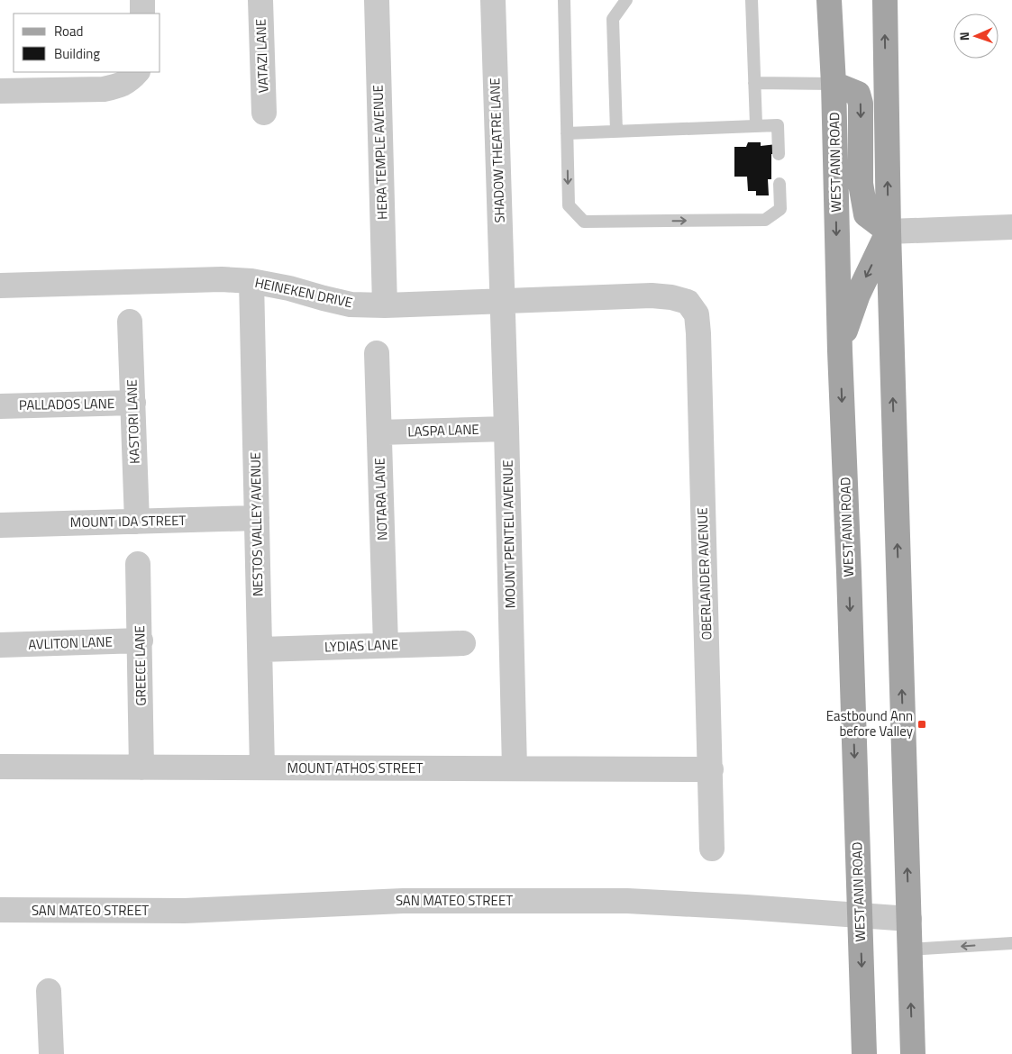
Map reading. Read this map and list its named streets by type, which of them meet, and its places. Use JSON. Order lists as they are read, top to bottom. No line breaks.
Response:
{"streets":{"main road":["WEST ANN ROAD"],"street":["VATAZI LANE","SHADOW THEATRE LANE","HERA TEMPLE AVENUE","HEINEKEN DRIVE","PALLADOS LANE","KASTORI LANE","LASPA LANE","NOTARA LANE","MOUNT IDA STREET","NESTOS VALLEY AVENUE","MOUNT PENTELI AVENUE","OBERLANDER AVENUE","AVLITON LANE","LYDIAS LANE","GREECE LANE","MOUNT ATHOS STREET","SAN MATEO STREET"]},"crossings":[["SHADOW THEATRE LANE","HEINEKEN DRIVE"],["SHADOW THEATRE LANE","MOUNT PENTELI AVENUE"],["HERA TEMPLE AVENUE","HEINEKEN DRIVE"],["WEST ANN ROAD","SAN MATEO STREET"],["HEINEKEN DRIVE","NESTOS VALLEY AVENUE"],["HEINEKEN DRIVE","MOUNT PENTELI AVENUE"],["HEINEKEN DRIVE","OBERLANDER AVENUE"],["PALLADOS LANE","KASTORI LANE"],["KASTORI LANE","MOUNT IDA STREET"],["LASPA LANE","NOTARA LANE"],["LASPA LANE","MOUNT PENTELI AVENUE"],["NOTARA LANE","LYDIAS LANE"],["MOUNT IDA STREET","NESTOS VALLEY AVENUE"],["NESTOS VALLEY AVENUE","LYDIAS LANE"],["NESTOS VALLEY AVENUE","MOUNT ATHOS STREET"],["MOUNT PENTELI AVENUE","MOUNT ATHOS STREET"],["OBERLANDER AVENUE","MOUNT ATHOS STREET"],["AVLITON LANE","GREECE LANE"],["GREECE LANE","MOUNT ATHOS STREET"]],"places":{"transit":["Eastbound Ann before Valley"]},"legend":["Road","Building"],"north":"left"}
